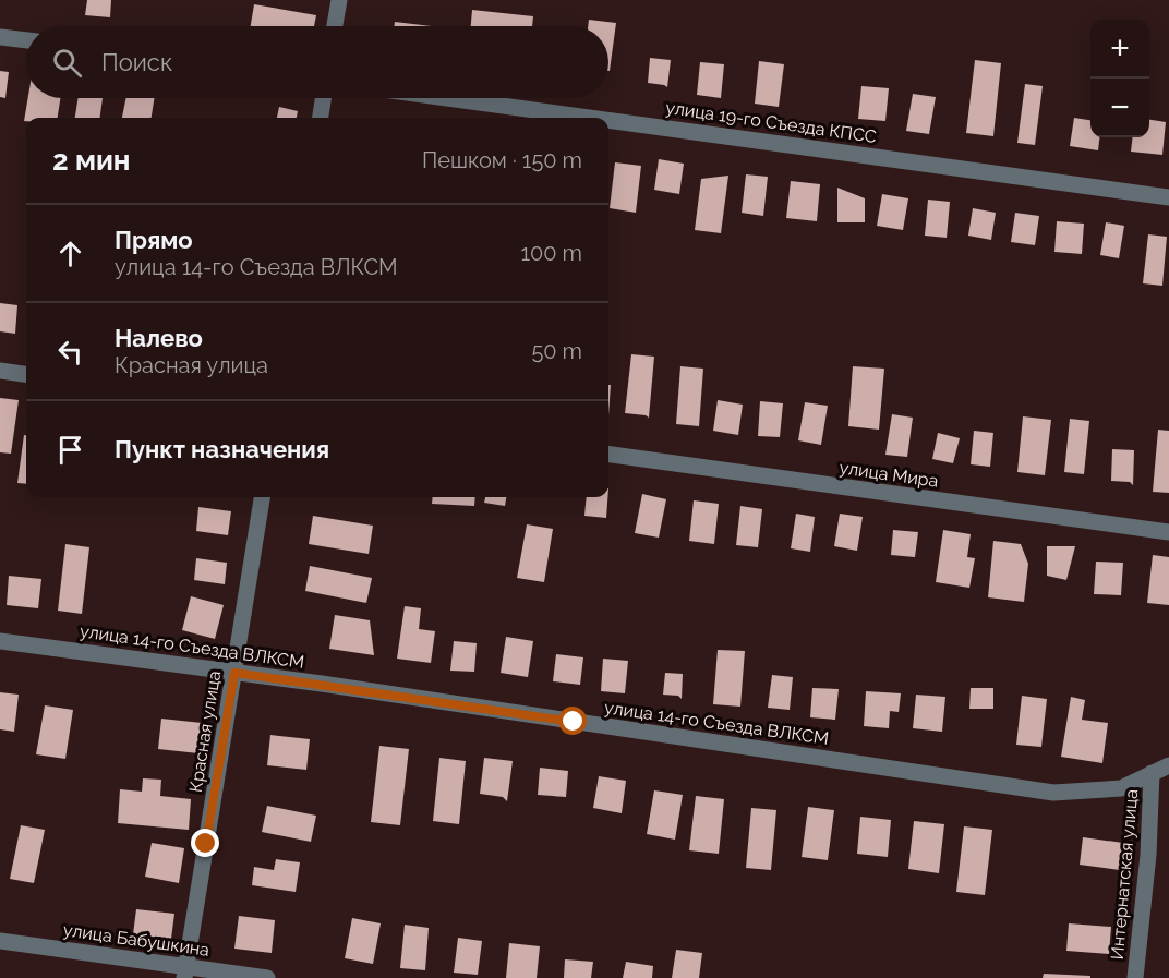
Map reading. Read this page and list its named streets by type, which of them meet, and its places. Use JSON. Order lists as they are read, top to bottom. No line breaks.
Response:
{"streets":{"street":["улица 19-го Съезда КПСС","улица Мира","улица 14-го Съезда ВЛКСМ","Красная улица","Интернатская улица","улица Бабушкина"]},"crossings":[["улица 14-го Съезда ВЛКСМ","Красная улица"],["улица 14-го Съезда ВЛКСМ","Интернатская улица"],["Красная улица","улица Бабушкина"]],"page":{"map_buttons":["+","−"],"search":"Поиск","heading":["2 мин","Пешком · 150 m"],"list":[["Прямо","улица 14-го Съезда ВЛКСМ","100 m"],["Налево","Красная улица","50 m"],"Пункт назначения"]}}
